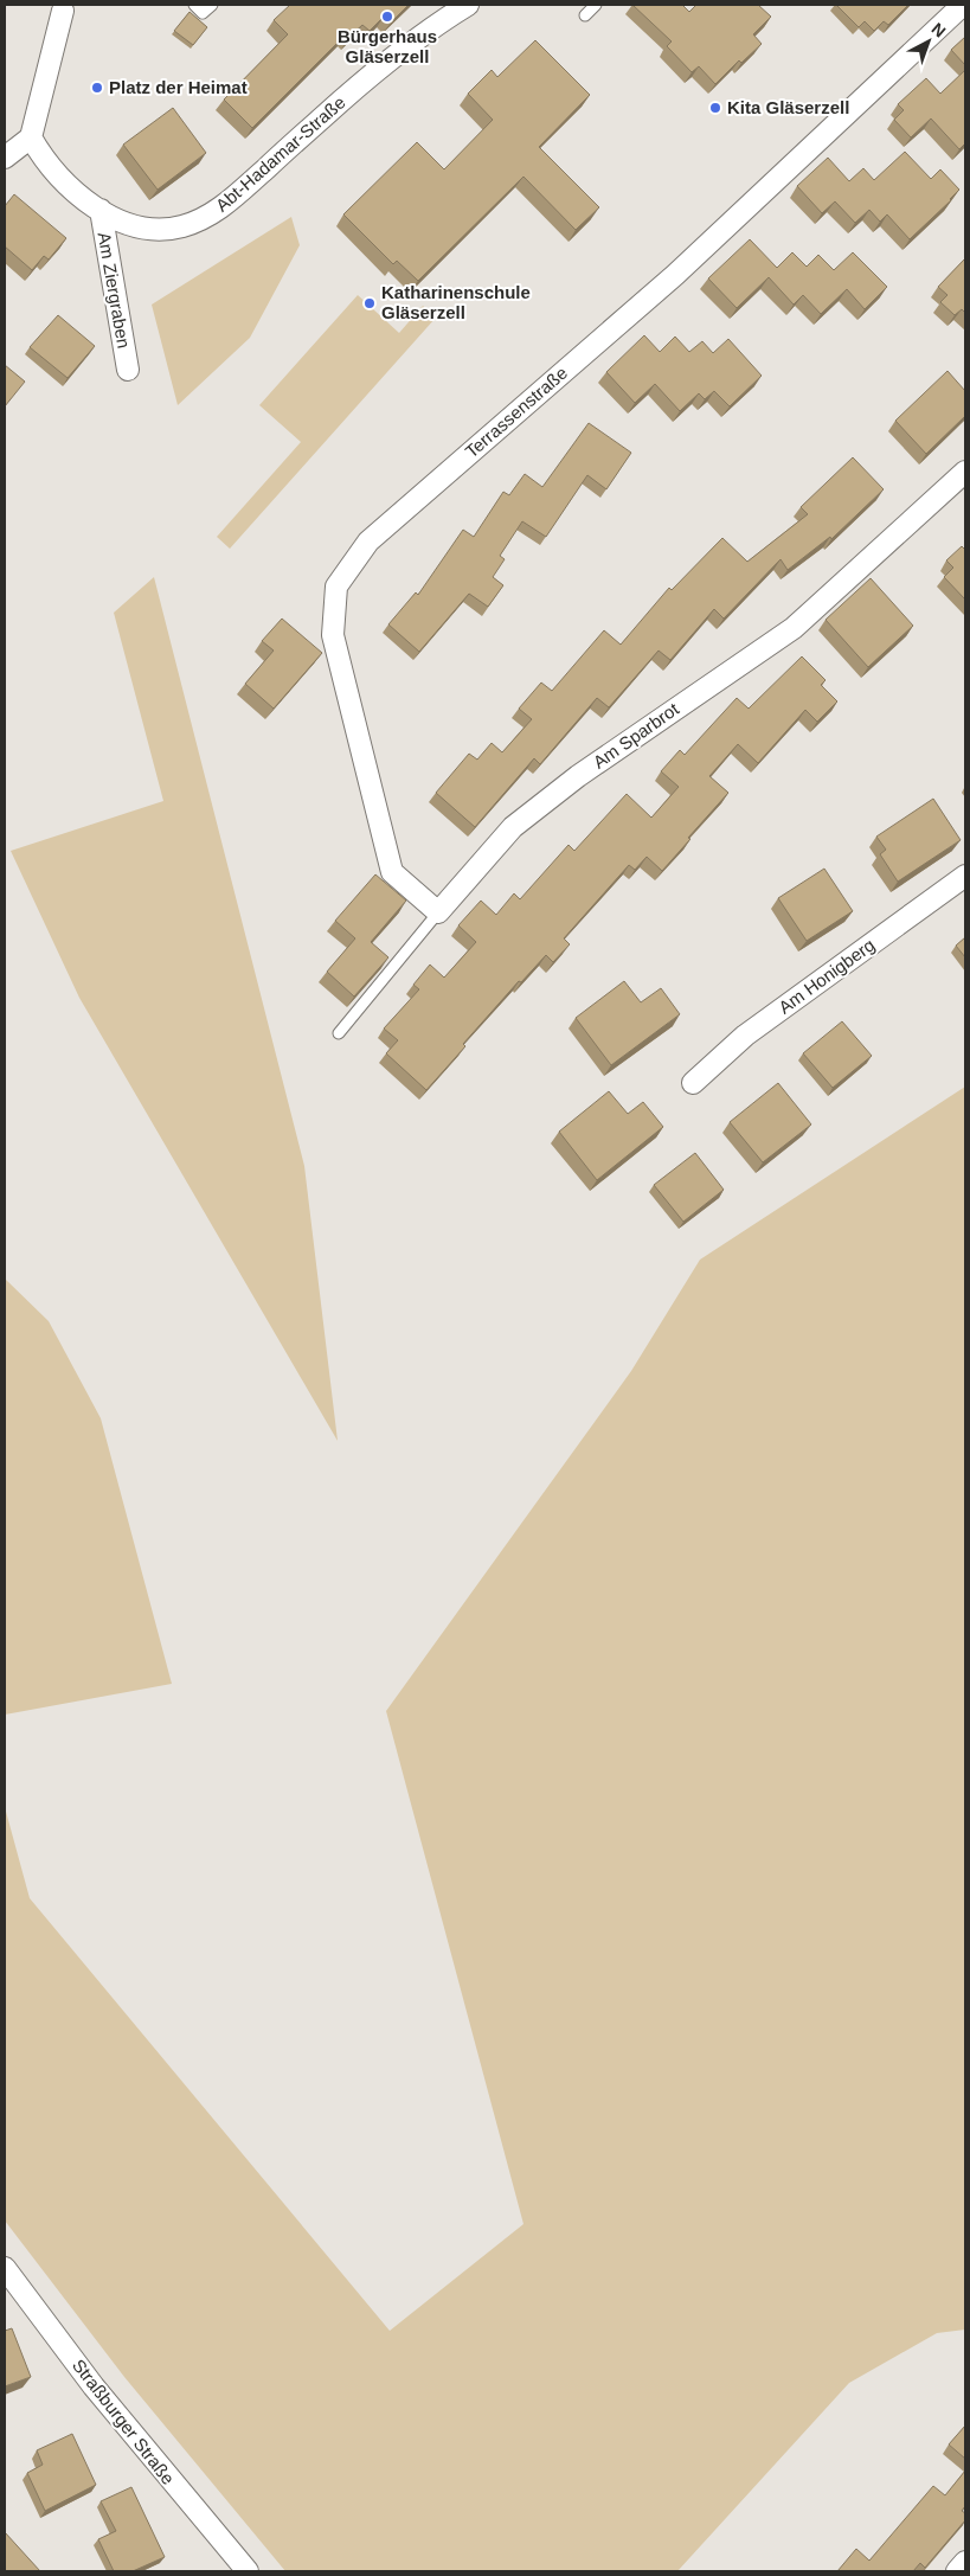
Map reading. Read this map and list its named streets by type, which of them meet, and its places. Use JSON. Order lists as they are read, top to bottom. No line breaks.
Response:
{"streets":{"street":["Abt-Hadamar-Straße","Am Ziergraben","Terrassenstraße","Am Sparbrot","Am Honigberg","Straßburger Straße"]},"crossings":[["Abt-Hadamar-Straße","Am Ziergraben"],["Terrassenstraße","Am Sparbrot"]],"places":["Bürgerhaus Gläserzell","Platz der Heimat","Kita Gläserzell","Katharinenschule Gläserzell"],"north":"top right"}
